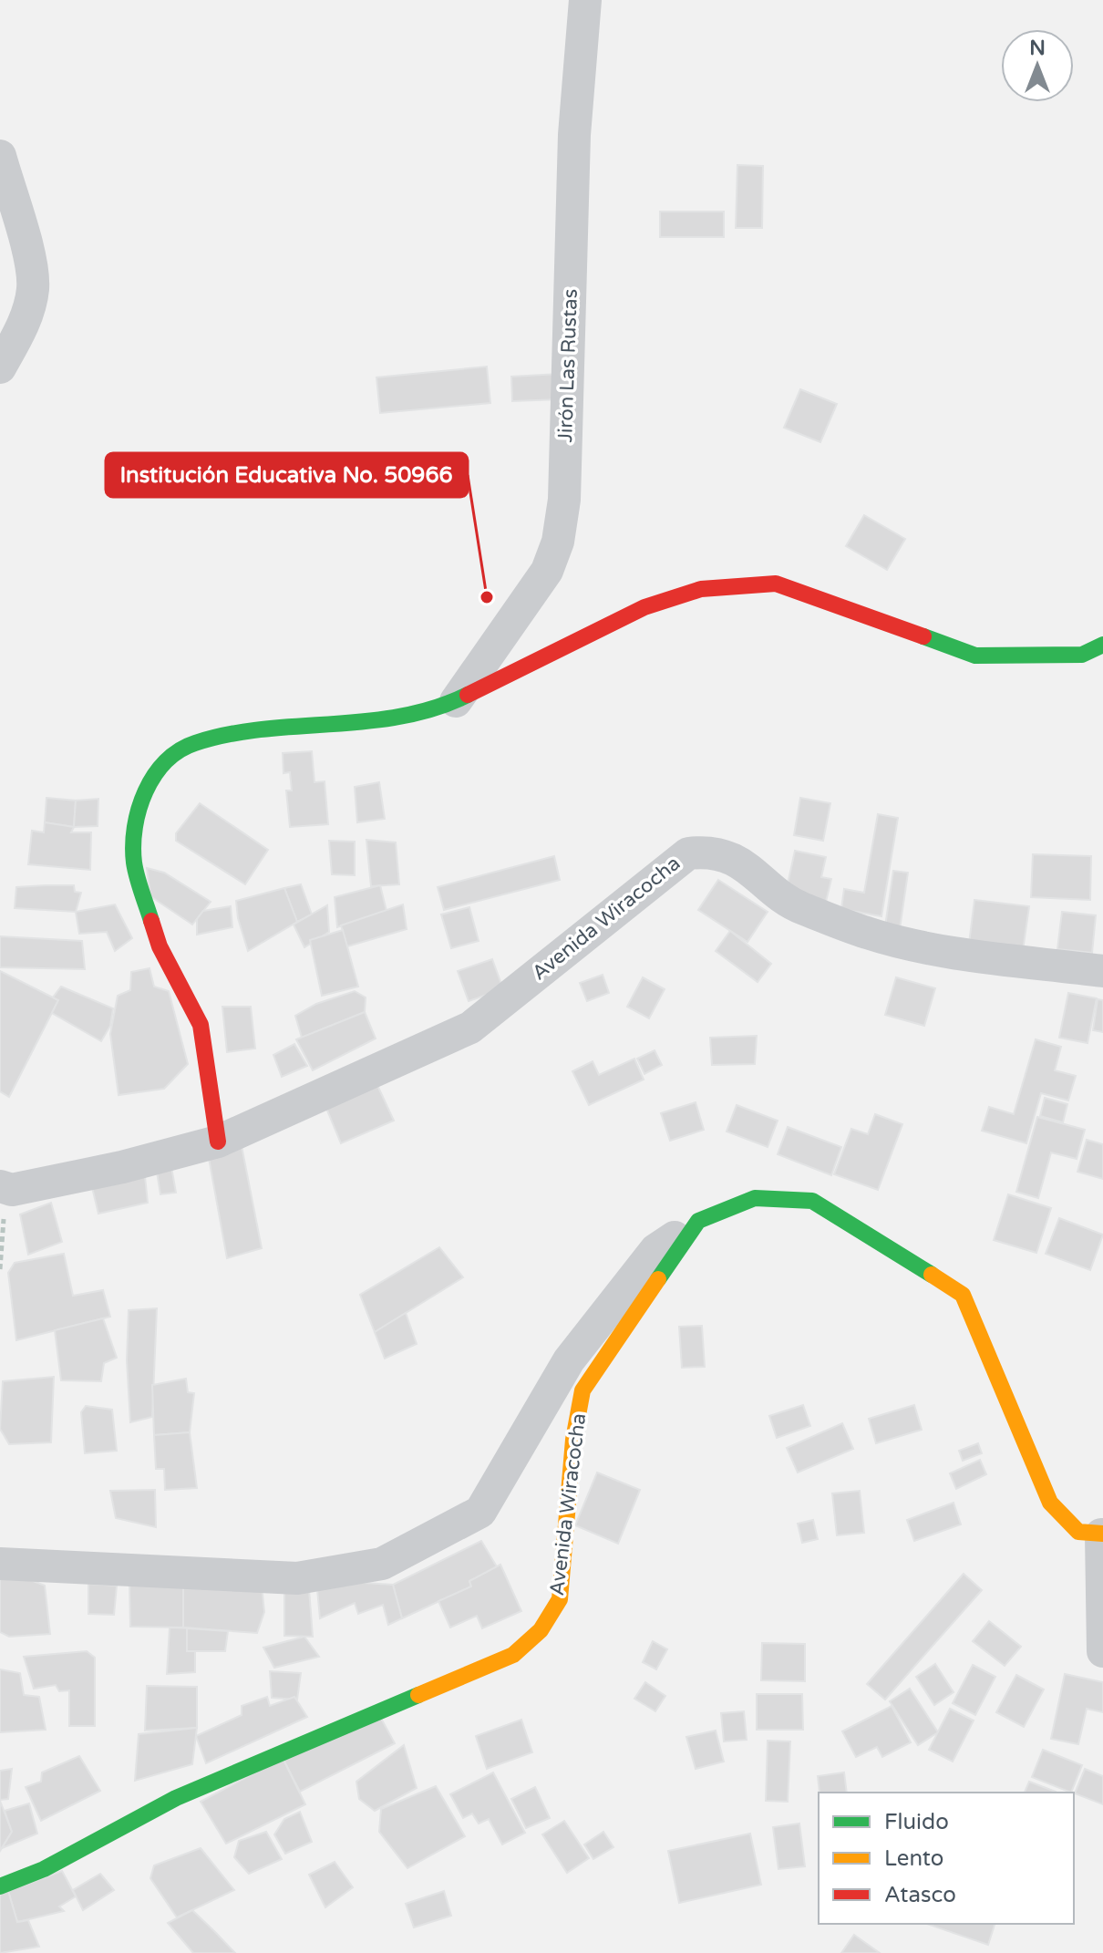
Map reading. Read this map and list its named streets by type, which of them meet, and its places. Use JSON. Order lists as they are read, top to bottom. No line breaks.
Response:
{"streets":{"street":["Jirón Las Rustas","Avenida Wiracocha"]},"places":["Institución Educativa No. 50966"],"legend":["Fluido","Lento","Atasco"],"north":"top"}
